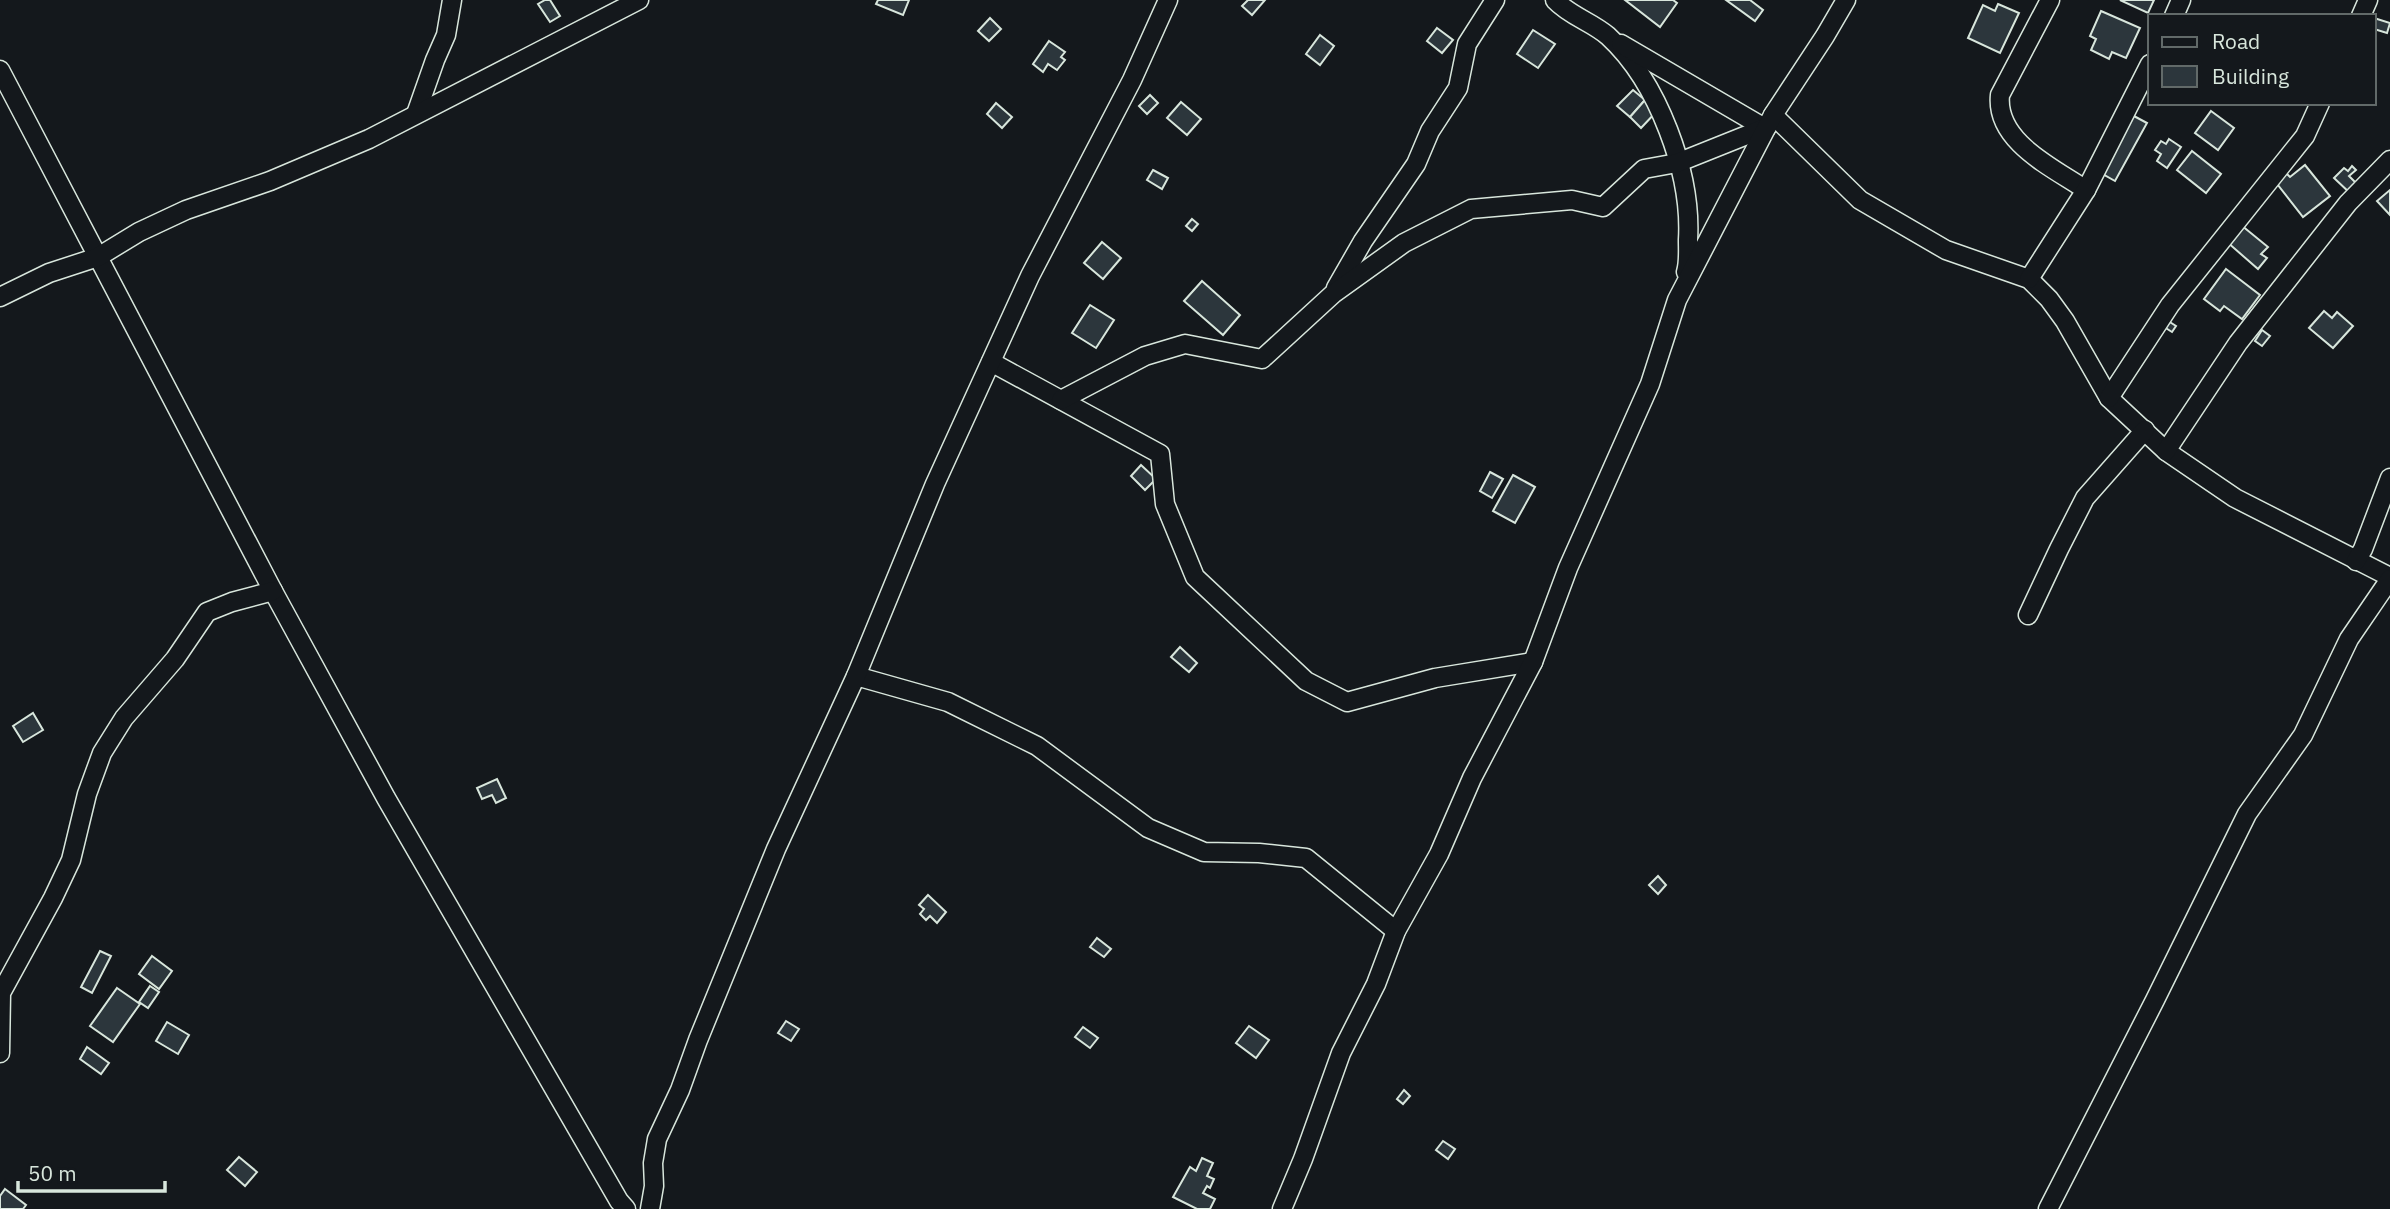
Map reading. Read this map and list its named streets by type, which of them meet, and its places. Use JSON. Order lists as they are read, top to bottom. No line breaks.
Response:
{"legend":["Road","Building"],"scale_bar":"50 m"}
